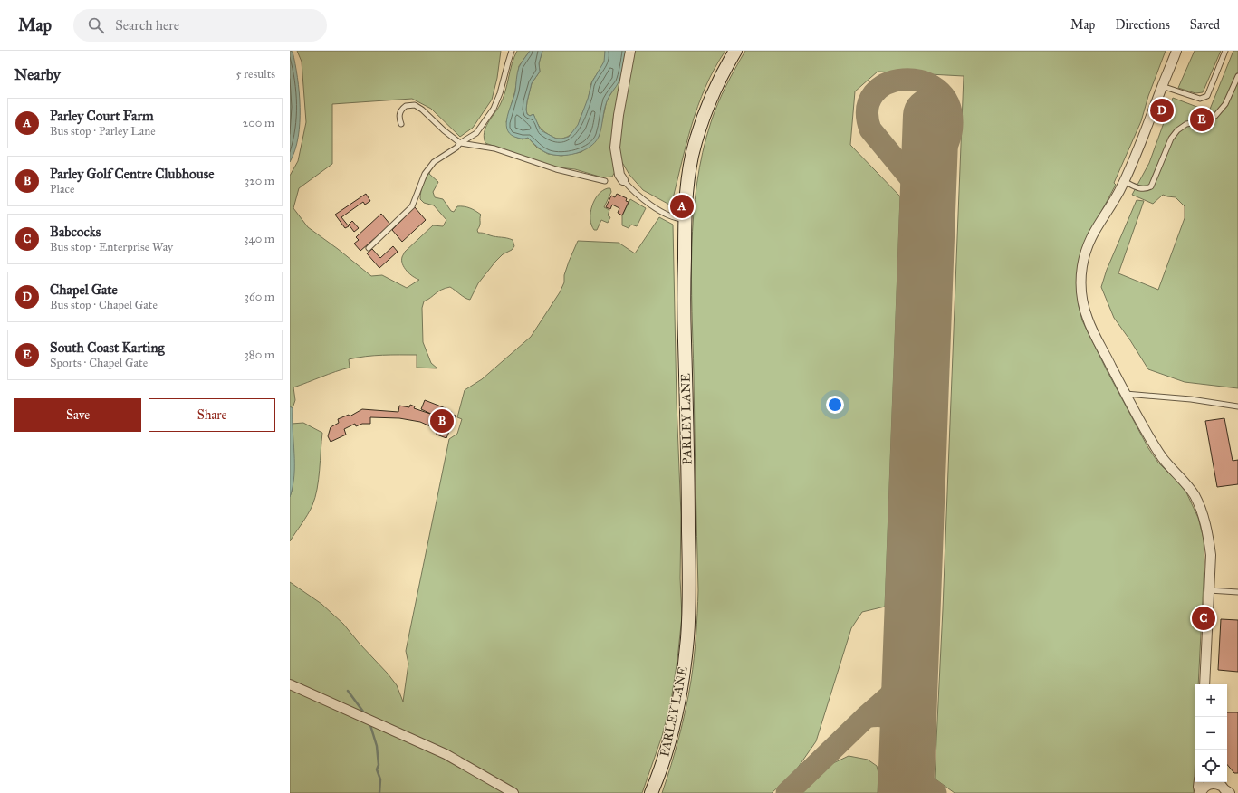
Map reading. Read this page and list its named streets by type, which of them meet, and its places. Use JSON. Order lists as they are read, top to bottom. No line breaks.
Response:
{"streets":{"main road":["PARLEY LANE"]},"page":{"header":"Map","search":"Search here","nav":["Map","Directions","Saved"],"heading":["Nearby","5 results"],"pins":["D","E","A","B","C"],"list":[{"mark":"A","name":"Parley Court Farm","note":"Bus stop · Parley Lane","value":"200 m"},{"mark":"B","name":"Parley Golf Centre Clubhouse","note":"Place","value":"320 m"},{"mark":"C","name":"Babcocks","note":"Bus stop · Enterprise Way","value":"340 m"},{"mark":"D","name":"Chapel Gate","note":"Bus stop · Chapel Gate","value":"360 m"},{"mark":"E","name":"South Coast Karting","note":"Sports · Chapel Gate","value":"380 m"}],"buttons":["Save","Share"],"map_buttons":["+","−"]}}
